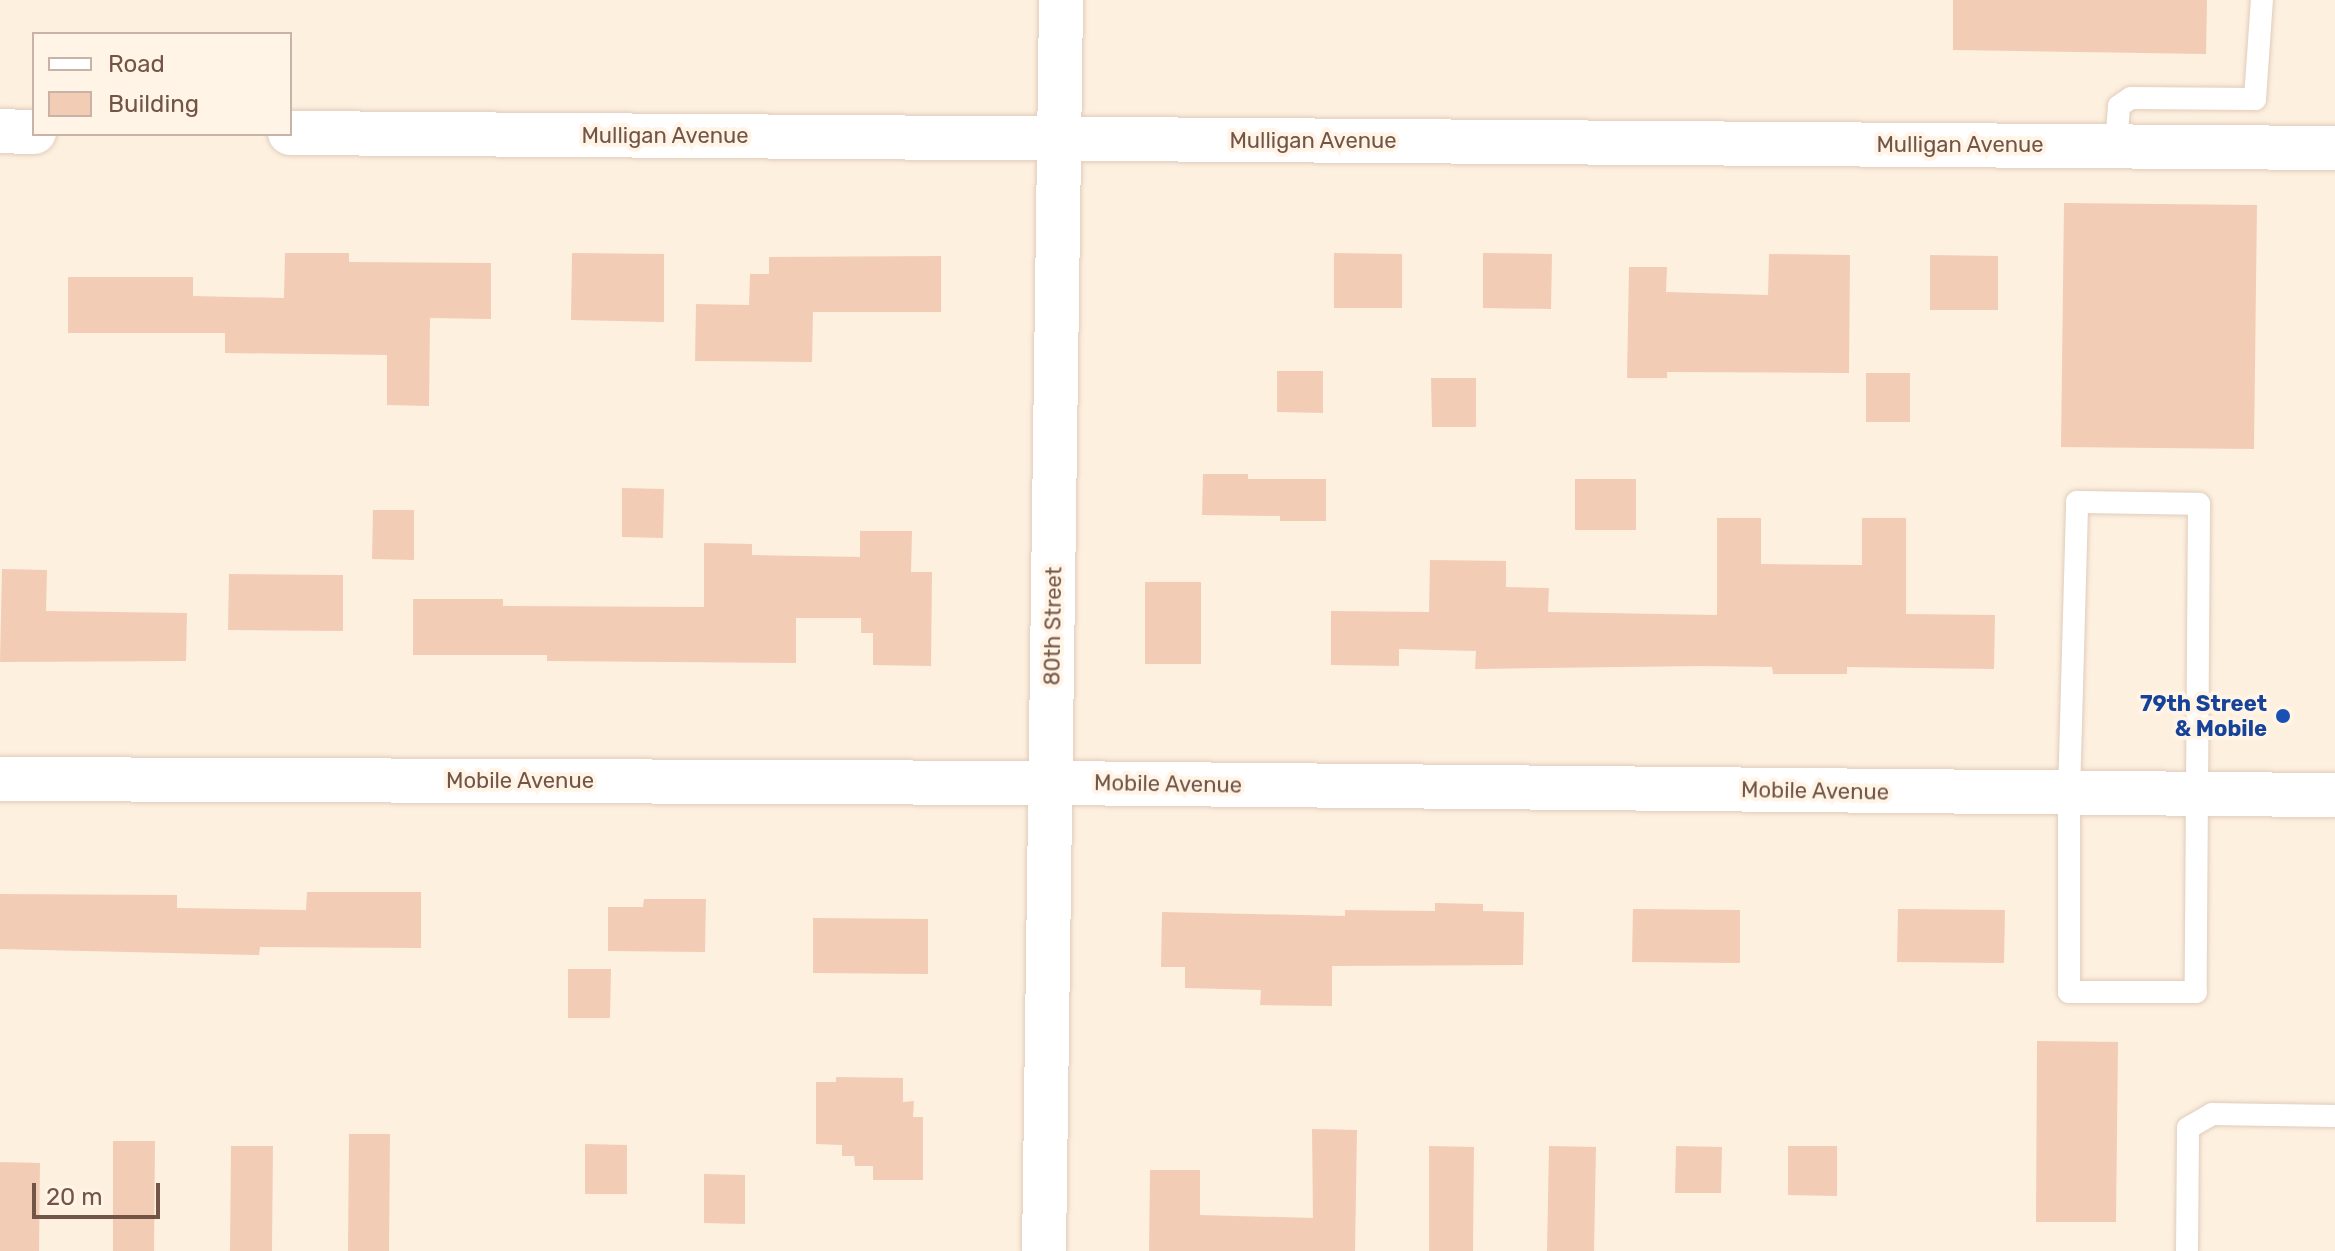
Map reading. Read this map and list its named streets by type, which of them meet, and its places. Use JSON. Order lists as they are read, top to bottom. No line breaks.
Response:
{"streets":{"street":["Mulligan Avenue","80th Street","Mobile Avenue"]},"crossings":[["Mulligan Avenue","80th Street"],["80th Street","Mobile Avenue"]],"places":["79th Street & Mobile"],"legend":["Road","Building"],"scale_bar":"20 m"}
